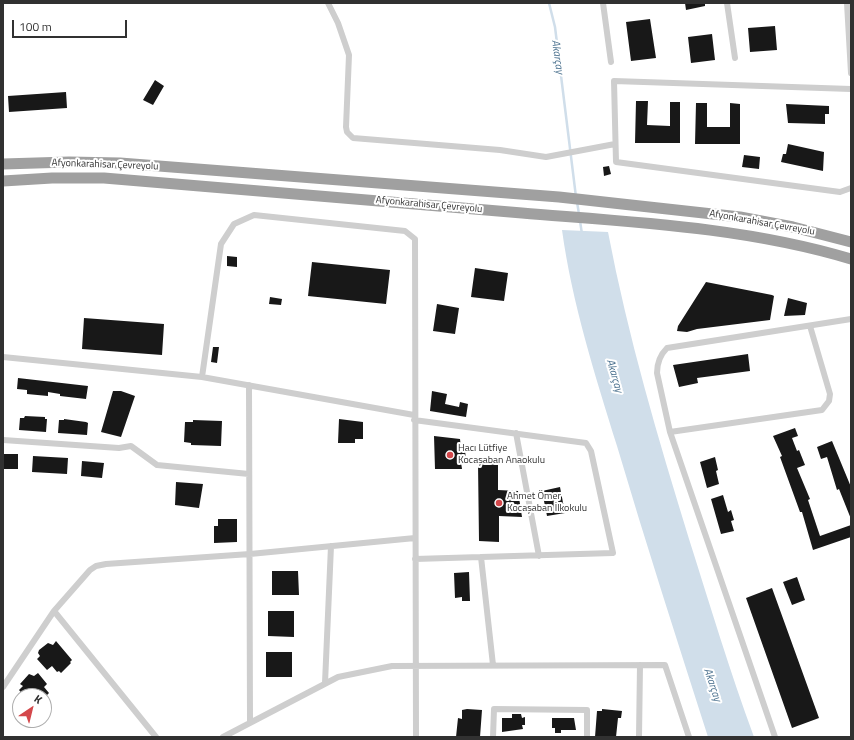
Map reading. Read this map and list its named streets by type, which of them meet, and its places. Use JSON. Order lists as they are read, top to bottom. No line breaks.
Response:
{"streets":{"highway":["Afyonkarahisar Çevreyolu"]},"water":["Akarçay"],"places":["Hacı Lütfiye Kocaşaban Anaokulu","Ahmet Ömer Kocaşaban İlkokulu"],"scale_bar":"100 m","north":"top right"}
